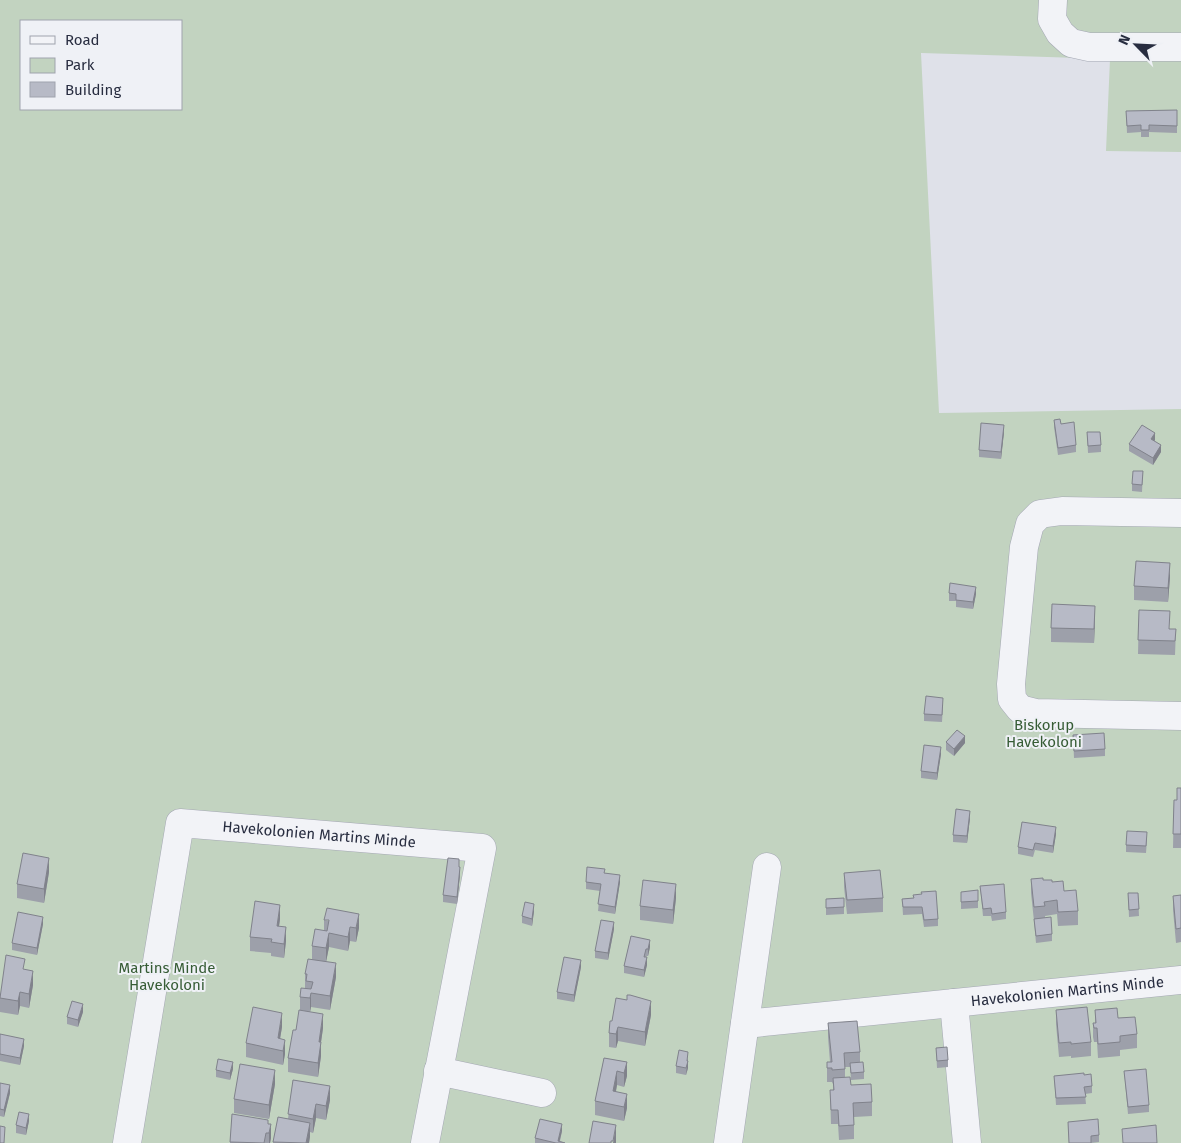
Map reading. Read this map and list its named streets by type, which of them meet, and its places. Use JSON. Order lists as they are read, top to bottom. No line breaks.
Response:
{"streets":{"lane":["Havekolonien Martins Minde"]},"parks":["Biskorup Havekoloni","Martins Minde Havekoloni"],"legend":["Road","Park","Building"],"north":"top left"}
